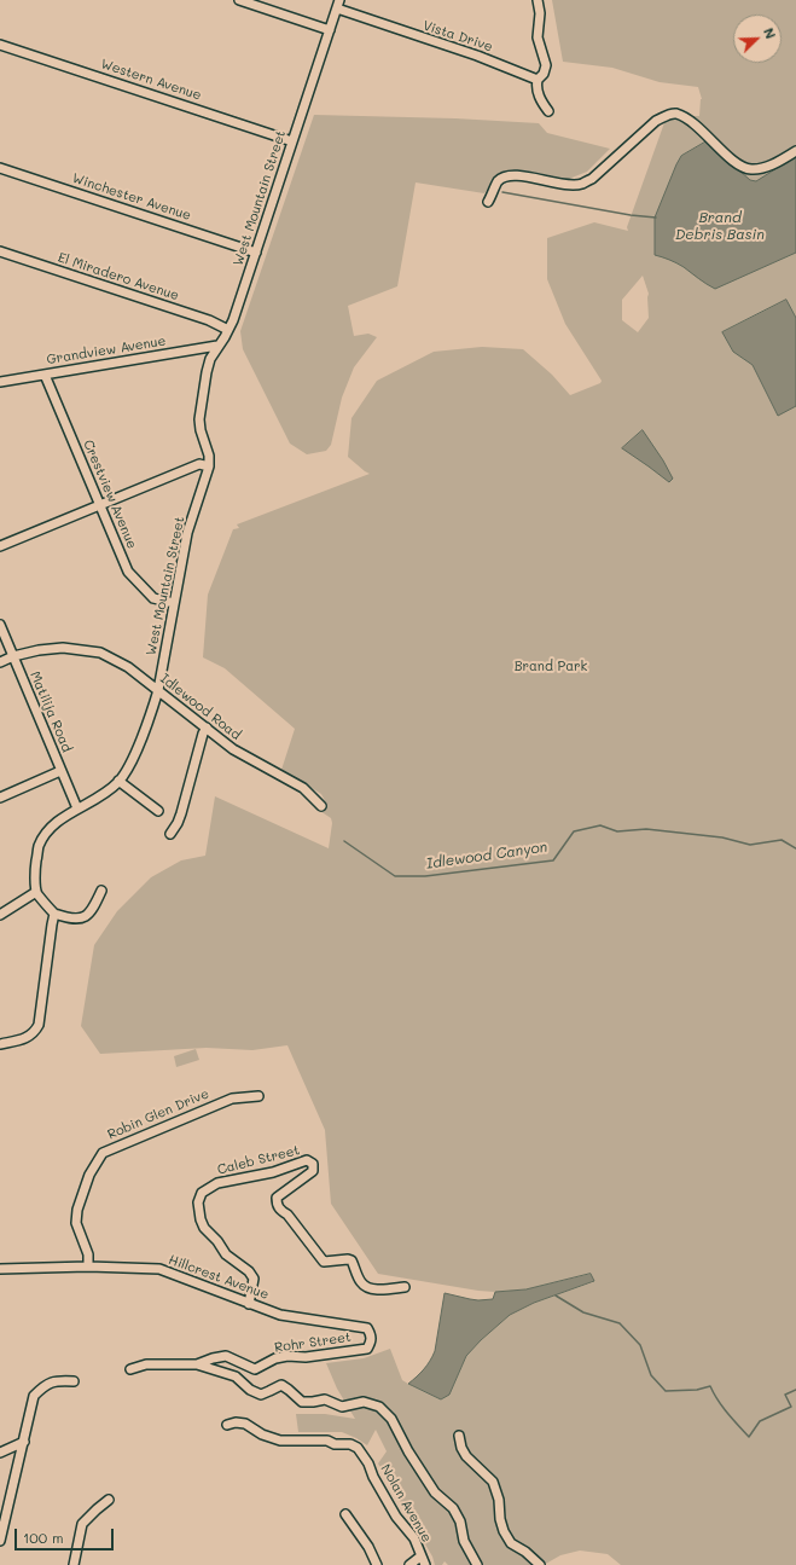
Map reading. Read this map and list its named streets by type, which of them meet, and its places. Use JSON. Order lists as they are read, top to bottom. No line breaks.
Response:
{"streets":{"street":["Vista Drive","Western Avenue","Winchester Avenue","West Mountain Street","El Miradero Avenue","Grandview Avenue","Crestview Avenue","Idlewood Road","Matilija Road","Robin Glen Drive","Caleb Street","Hillcrest Avenue","Rohr Street","Nolan Avenue"]},"crossings":[["Vista Drive","West Mountain Street"],["Western Avenue","West Mountain Street"],["Winchester Avenue","West Mountain Street"],["West Mountain Street","El Miradero Avenue"],["West Mountain Street","Grandview Avenue"],["West Mountain Street","Crestview Avenue"],["West Mountain Street","Idlewood Road"],["West Mountain Street","Matilija Road"],["Grandview Avenue","Crestview Avenue"],["Idlewood Road","Matilija Road"],["Robin Glen Drive","Hillcrest Avenue"],["Caleb Street","Hillcrest Avenue"],["Hillcrest Avenue","Rohr Street"]],"water":["Brand Debris Basin","Idlewood Canyon"],"parks":["Brand Park"],"scale_bar":"100 m","north":"top right"}
